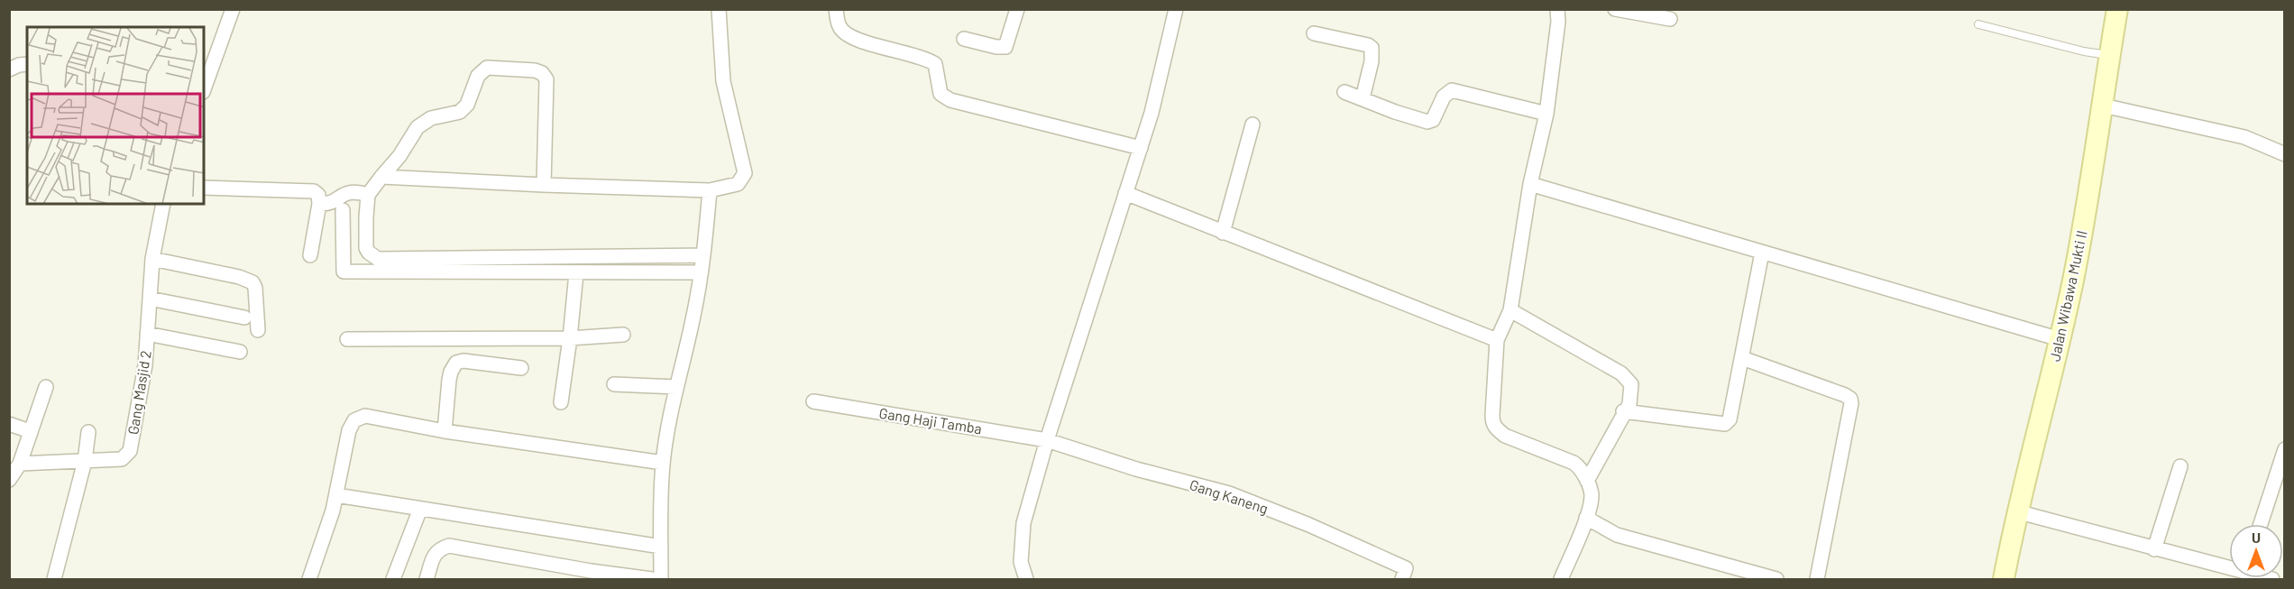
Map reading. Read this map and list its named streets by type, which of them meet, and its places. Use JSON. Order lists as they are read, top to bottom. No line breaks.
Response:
{"streets":{"main road":["Jalan Wibawa Mukti II"],"street":["Gang Masjid 2","Gang Haji Tamba","Gang Kaneng"]},"crossings":[["Gang Haji Tamba","Gang Kaneng"]],"north":"top"}
